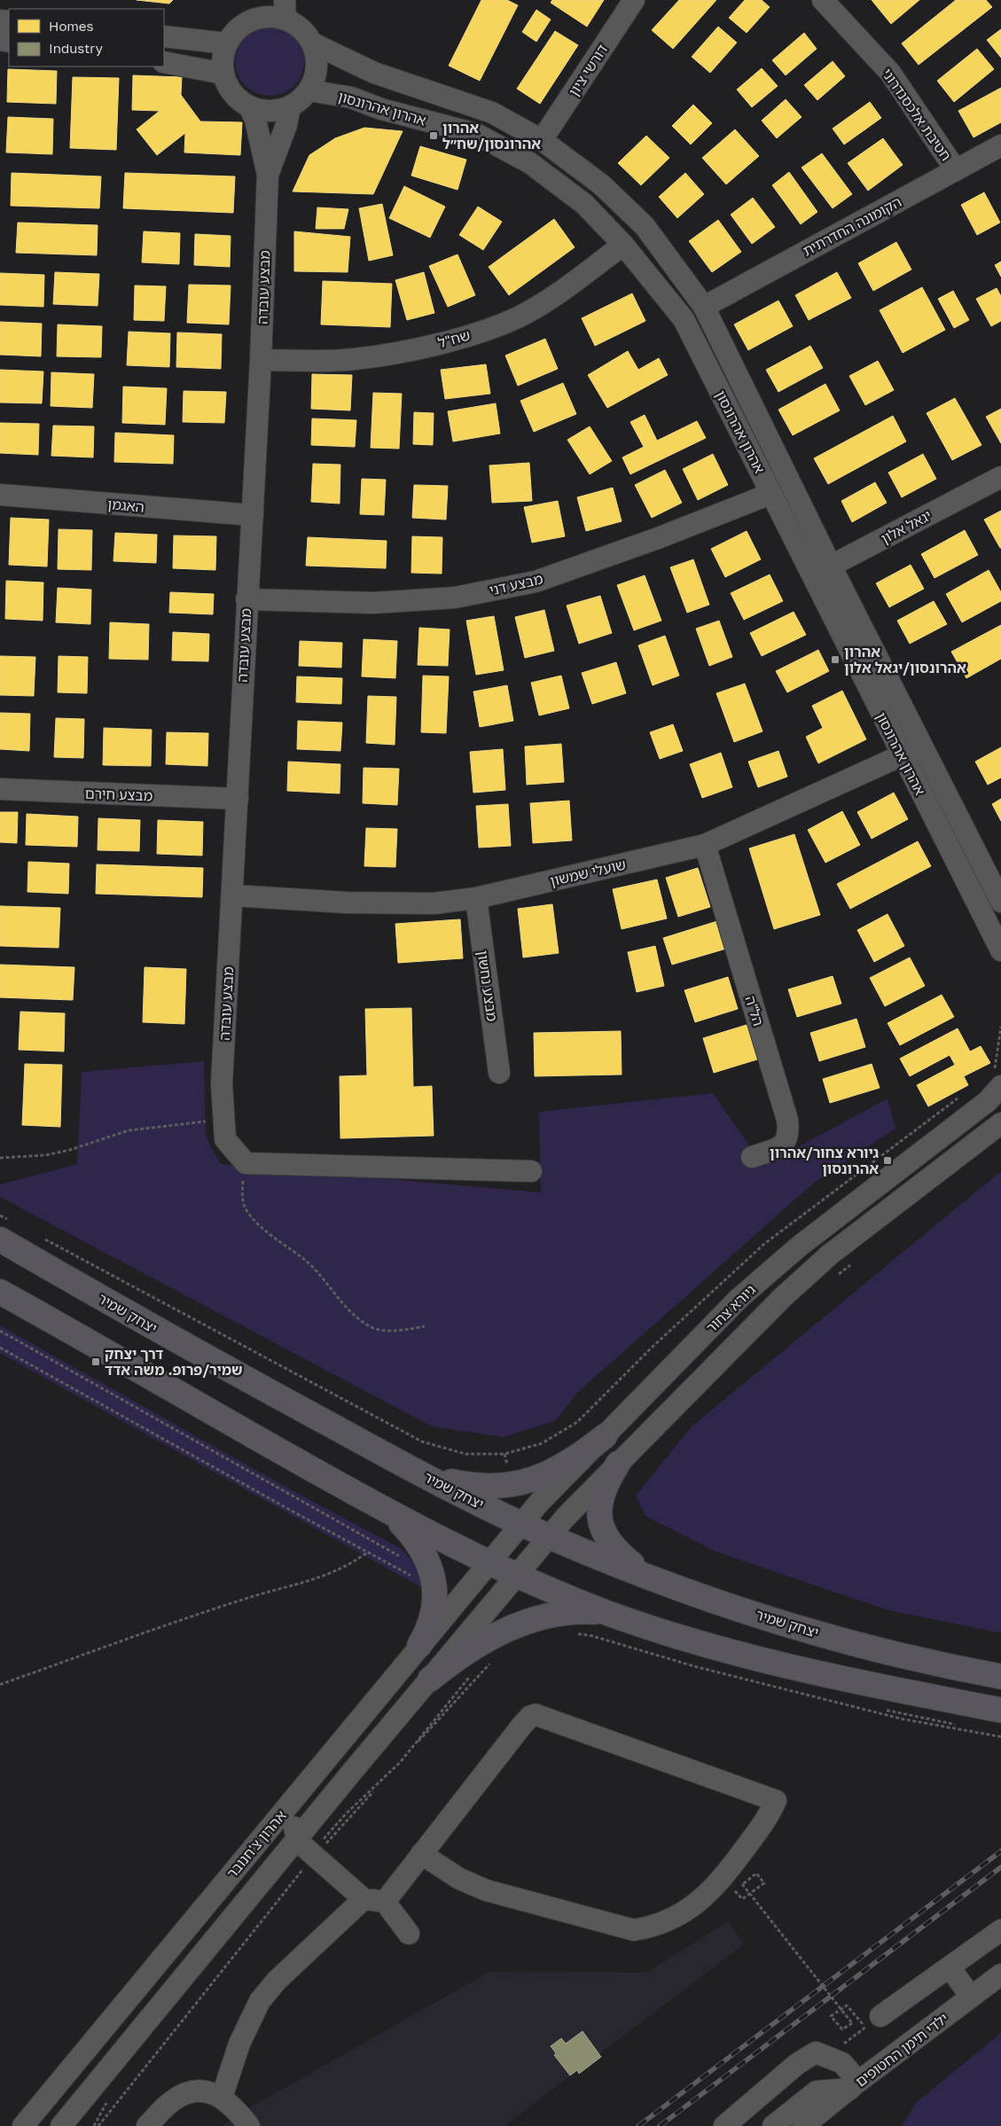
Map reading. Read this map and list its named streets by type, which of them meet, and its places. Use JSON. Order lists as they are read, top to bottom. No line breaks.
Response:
{"streets":{"main road":["יצחק שמיר"],"street":["דורשי ציון","אהרון אהרונסון","חטיבת אלכסנדרוני","הקומונה החדרתית","מבצע עובדה","שח\"ל","האגמן","יגאל אלון","מבצע דני","מבצע חירם","שועלי שמשון","מבצע נחשון","הל\"ה","גיורא צחור","אהרון צ'חנובר","ילדי תימן החטופים"]},"crossings":[["דורשי ציון","אהרון אהרונסון"],["אהרון אהרונסון","הקומונה החדרתית"],["אהרון אהרונסון","מבצע עובדה"],["אהרון אהרונסון","שח\"ל"],["אהרון אהרונסון","יגאל אלון"],["אהרון אהרונסון","מבצע דני"],["אהרון אהרונסון","שועלי שמשון"],["חטיבת אלכסנדרוני","הקומונה החדרתית"],["מבצע עובדה","שח\"ל"],["מבצע עובדה","האגמן"],["מבצע עובדה","מבצע דני"],["מבצע עובדה","מבצע חירם"],["מבצע עובדה","שועלי שמשון"],["שועלי שמשון","מבצע נחשון"],["שועלי שמשון","הל\"ה"],["גיורא צחור","יצחק שמיר"],["גיורא צחור","אהרון צ'חנובר"]],"places":{"transit":["אהרון אהרונסון/שח״ל","אהרון אהרונסון/יגאל אלון","גיורא צחור/אהרון אהרונסון","דרך יצחק שמיר/פרופ. משה אדד"]},"legend":["Homes","Industry"]}
